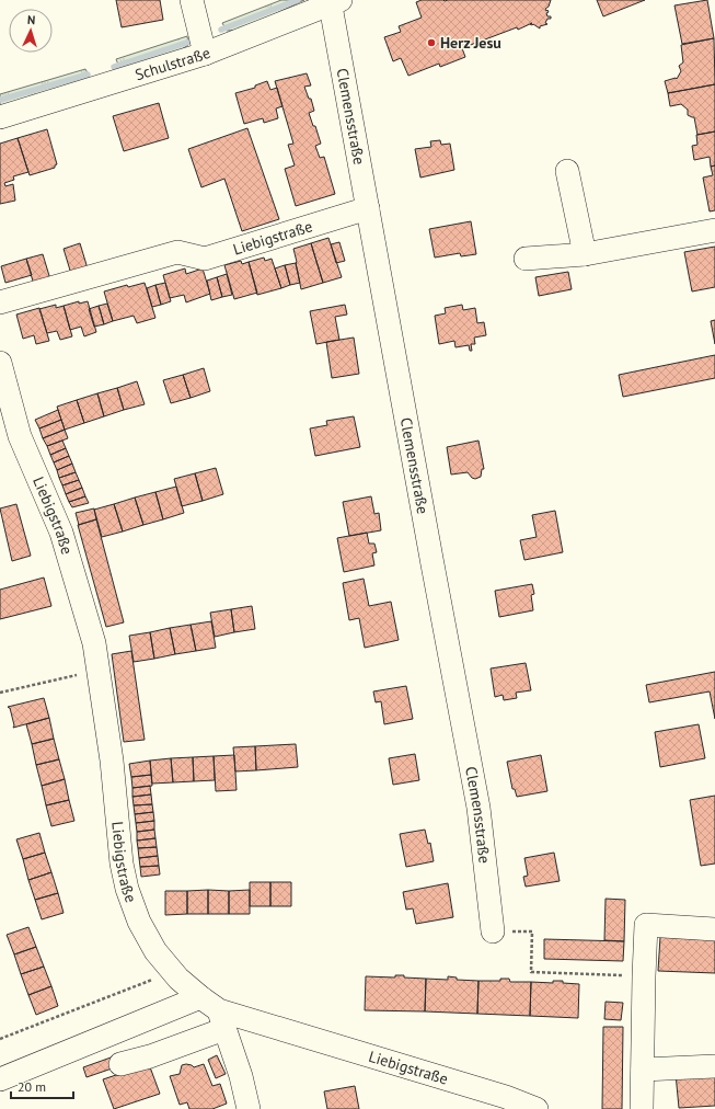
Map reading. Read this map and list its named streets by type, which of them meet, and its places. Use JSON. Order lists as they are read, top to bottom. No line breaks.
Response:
{"streets":{"street":["Schulstraße","Clemensstraße","Liebigstraße"]},"crossings":[["Schulstraße","Clemensstraße"],["Clemensstraße","Liebigstraße"]],"places":["Herz Jesu"],"scale_bar":"20 m","north":"top"}
